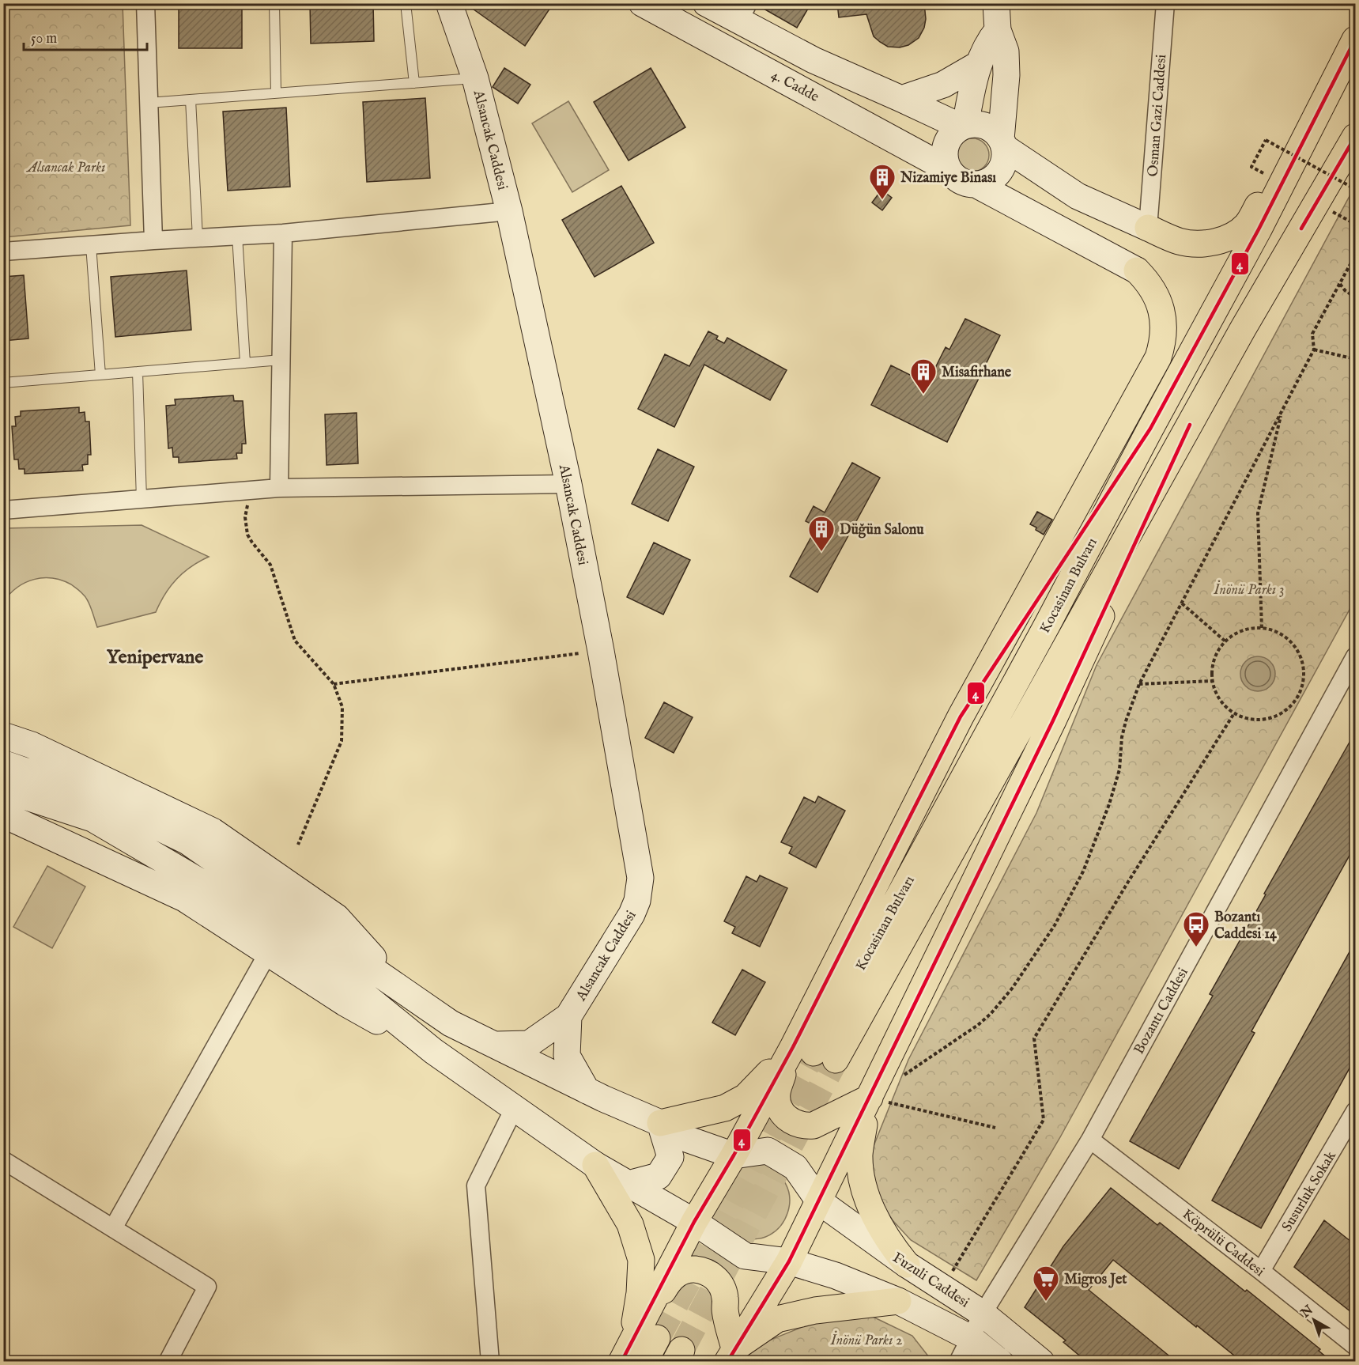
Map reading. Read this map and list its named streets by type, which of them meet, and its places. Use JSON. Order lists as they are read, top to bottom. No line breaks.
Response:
{"streets":{"highway":["Kocasinan Bulvarı"],"street":["4. Cadde","Osman Gazi Caddesi","Alsancak Caddesi","Bozantı Caddesi","Susurluk Sokak","Köprülü Caddesi","Fuzuli Caddesi"]},"crossings":[["Bozantı Caddesi","Köprülü Caddesi"],["Bozantı Caddesi","Fuzuli Caddesi"],["Susurluk Sokak","Köprülü Caddesi"]],"districts":["Yenipervane"],"parks":["Alsancak Parkı","İnönü Parkı 3","İnönü Parkı 2"],"places":{"building":["Nizamiye Binası","Misafirhane","Düğün Salonu"],"bus stop":["Bozantı Caddesi 14"],"supermarket":["Migros Jet"]},"lines":["transit line 4"],"scale_bar":"50 m","north":"top left"}
